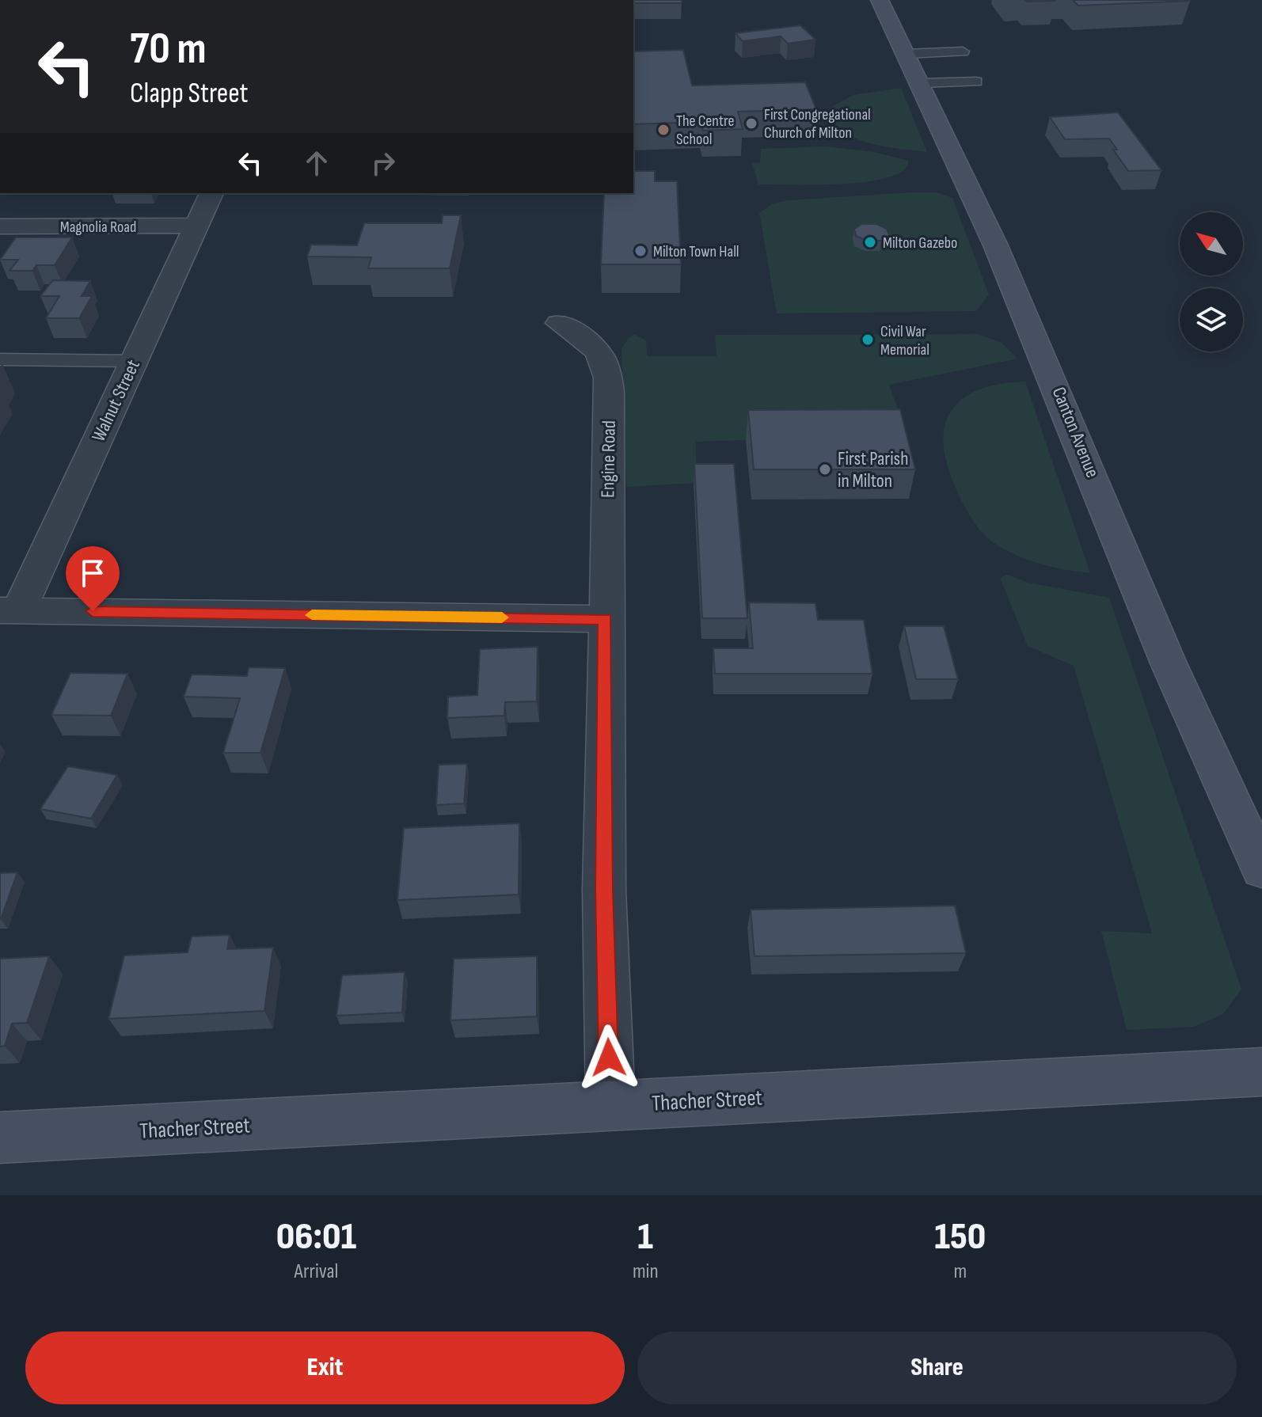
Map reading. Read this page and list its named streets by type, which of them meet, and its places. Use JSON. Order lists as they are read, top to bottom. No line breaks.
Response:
{"streets":{"main road":["Canton Avenue","Thacher Street"],"street":["Magnolia Road","Walnut Street","Engine Road"]},"crossings":[["Magnolia Road","Walnut Street"],["Engine Road","Thacher Street"]],"places":["First Congregational Church of Milton","The Centre School","Milton Gazebo","Milton Town Hall","Civil War Memorial","First Parish in Milton"],"north":"top left","page":{"turn":["70 m","Clapp Street"],"eta":["06:01","Arrival","1","min","150","m"],"buttons":["Exit","Share"]}}
